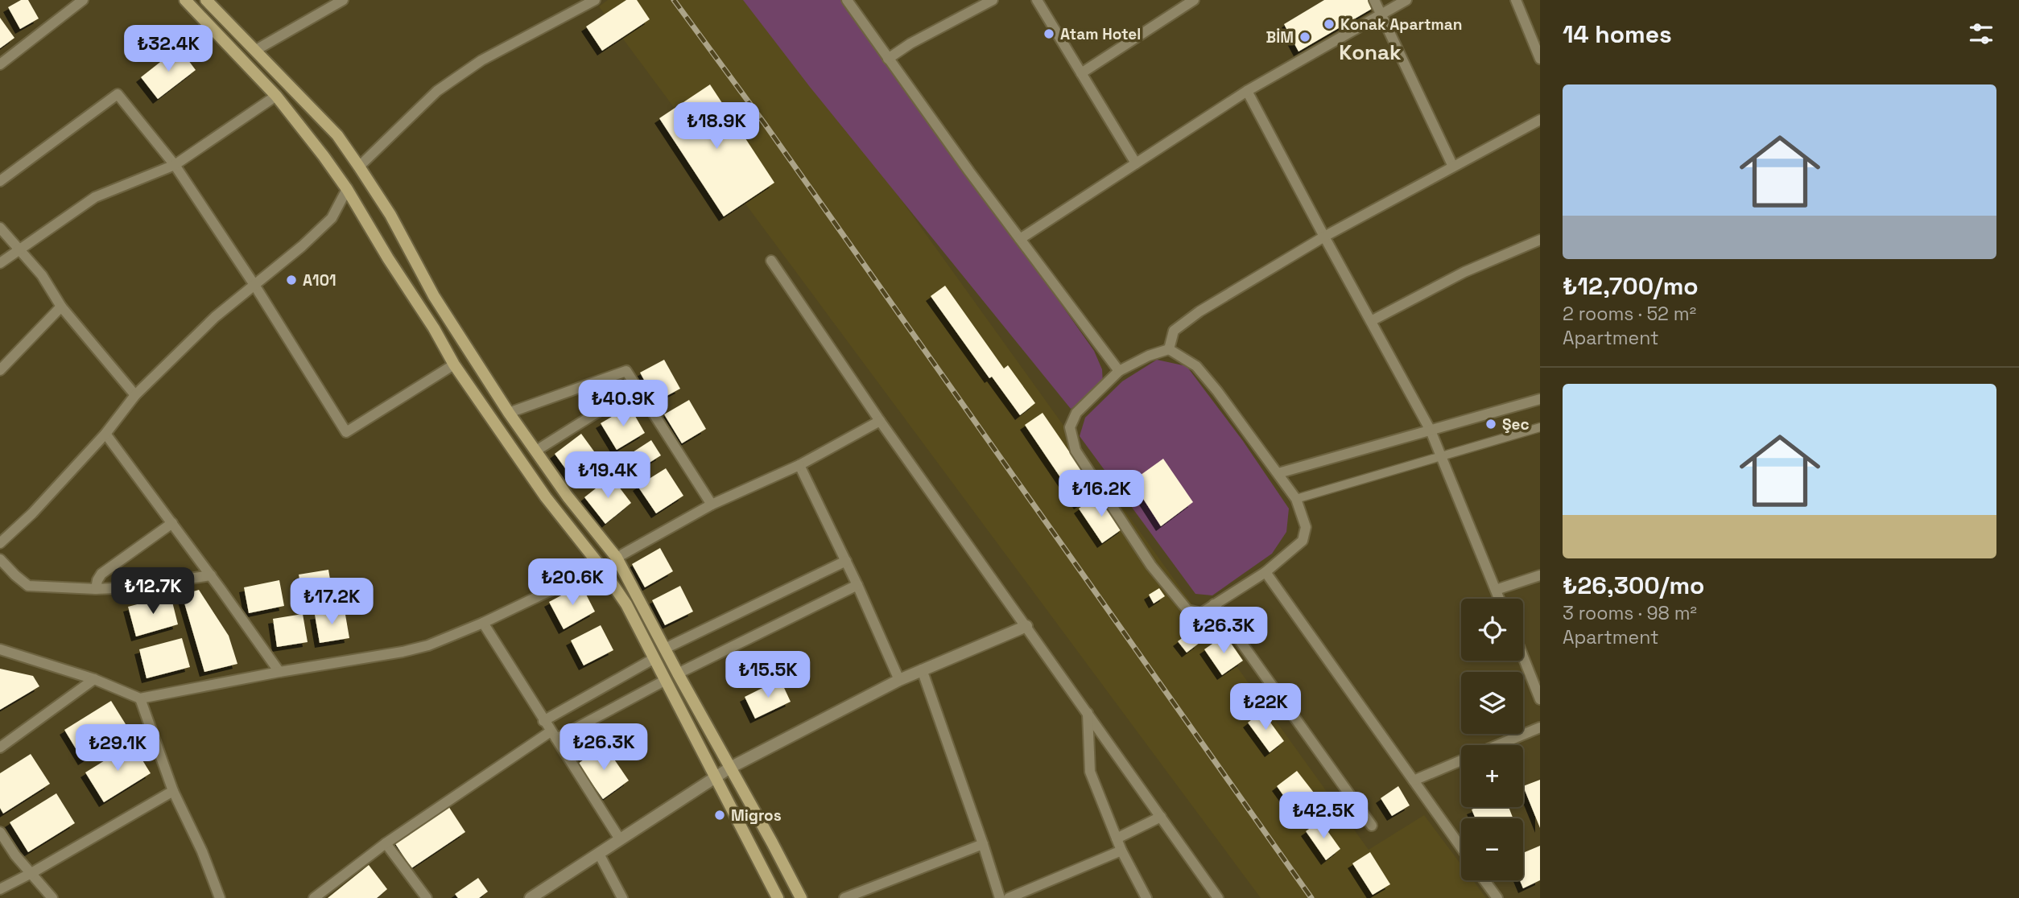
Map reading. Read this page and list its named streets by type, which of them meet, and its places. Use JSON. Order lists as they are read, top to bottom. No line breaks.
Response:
{"districts":["Konak"],"places":["Konak Apartman","Atam Hotel","BİM","A101","Şec","Migros"],"page":{"heading":"14 homes","price":["₺32.4K","₺18.9K","₺40.9K","₺19.4K","₺16.2K","₺20.6K","₺12.7K","₺17.2K","₺26.3K","₺15.5K","₺22K","₺26.3K","₺29.1K","₺42.5K"],"list":[{"name":"₺12,700/mo","note":"2 rooms · 52 m² · Apartment"},{"name":"₺26,300/mo","note":"3 rooms · 98 m² · Apartment"}],"map_buttons":["+","−"]}}
